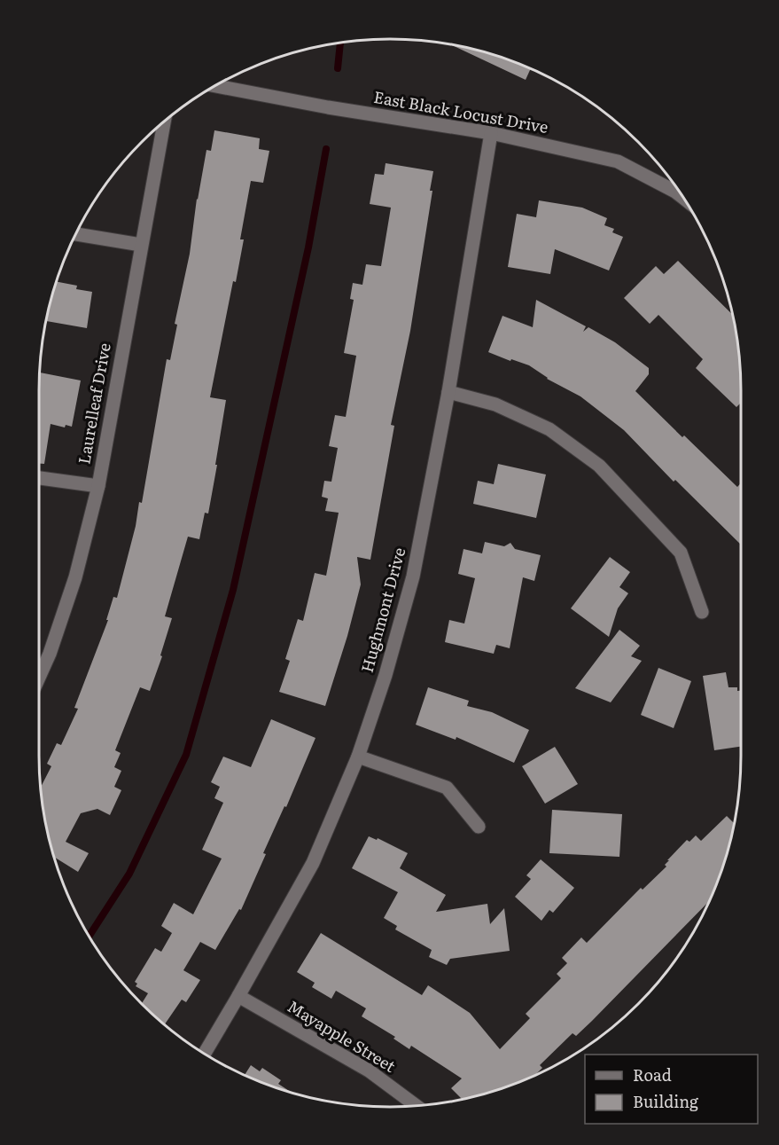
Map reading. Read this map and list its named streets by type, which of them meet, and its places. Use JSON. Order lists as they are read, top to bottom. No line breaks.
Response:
{"streets":{"street":["East Black Locust Drive","Laurelleaf Drive","Hughmont Drive","Mayapple Street"]},"crossings":[["East Black Locust Drive","Hughmont Drive"],["Hughmont Drive","Mayapple Street"]],"legend":["Road","Building"]}
